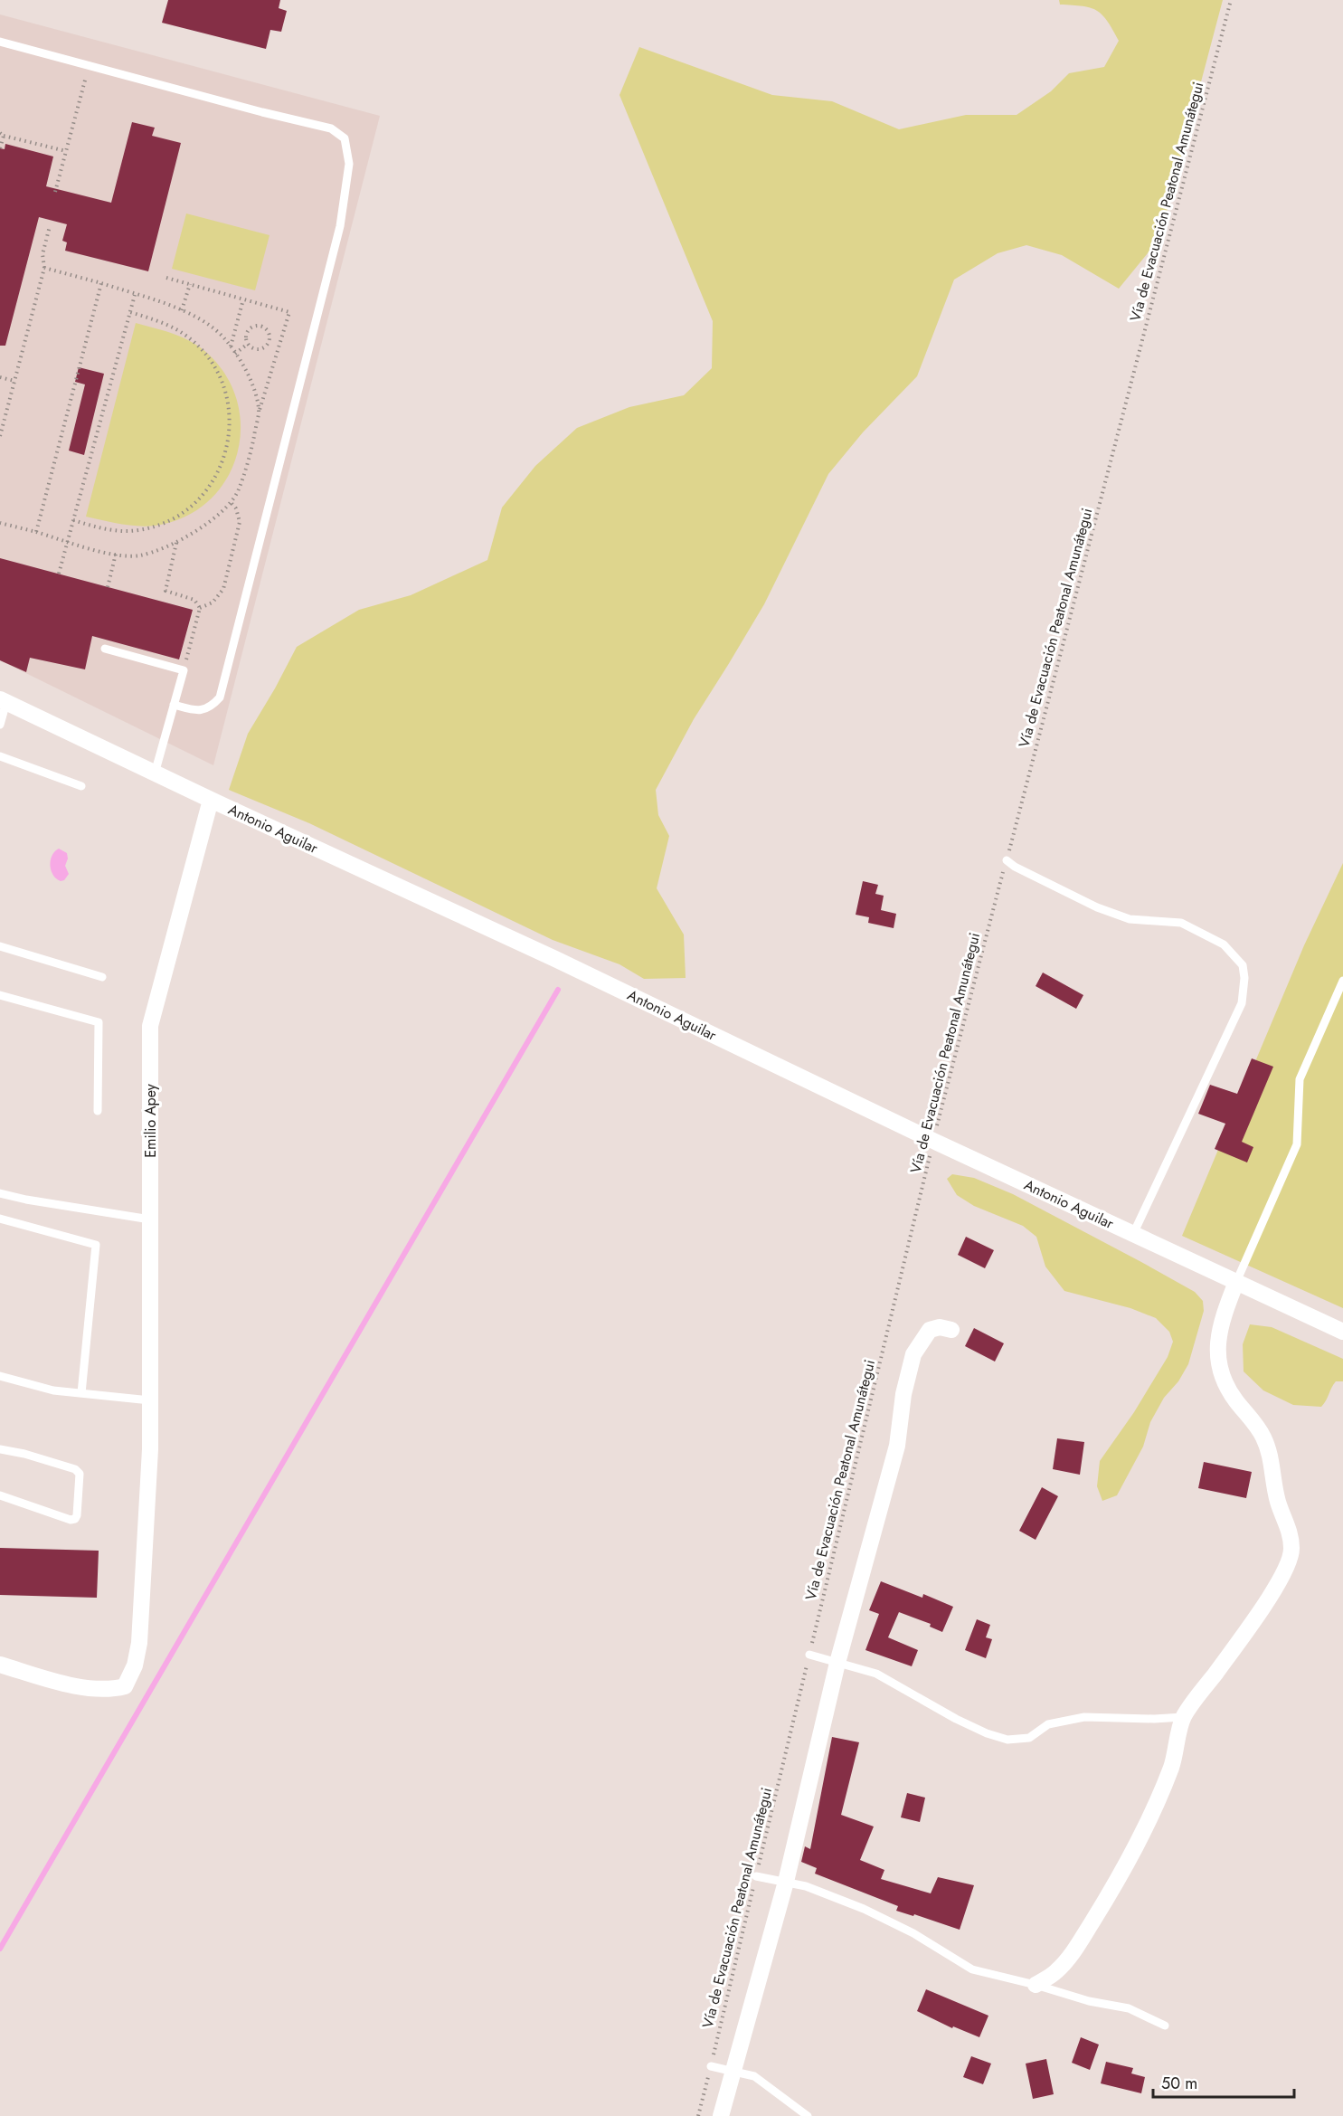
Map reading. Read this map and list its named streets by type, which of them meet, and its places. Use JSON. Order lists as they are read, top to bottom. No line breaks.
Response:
{"streets":{"street":["Antonio Aguilar","Emilio Apey"],"path":["Vía de Evacuación Peatonal Amunátegui"]},"crossings":[["Vía de Evacuación Peatonal Amunátegui","Antonio Aguilar"],["Antonio Aguilar","Emilio Apey"]],"scale_bar":"50 m"}
